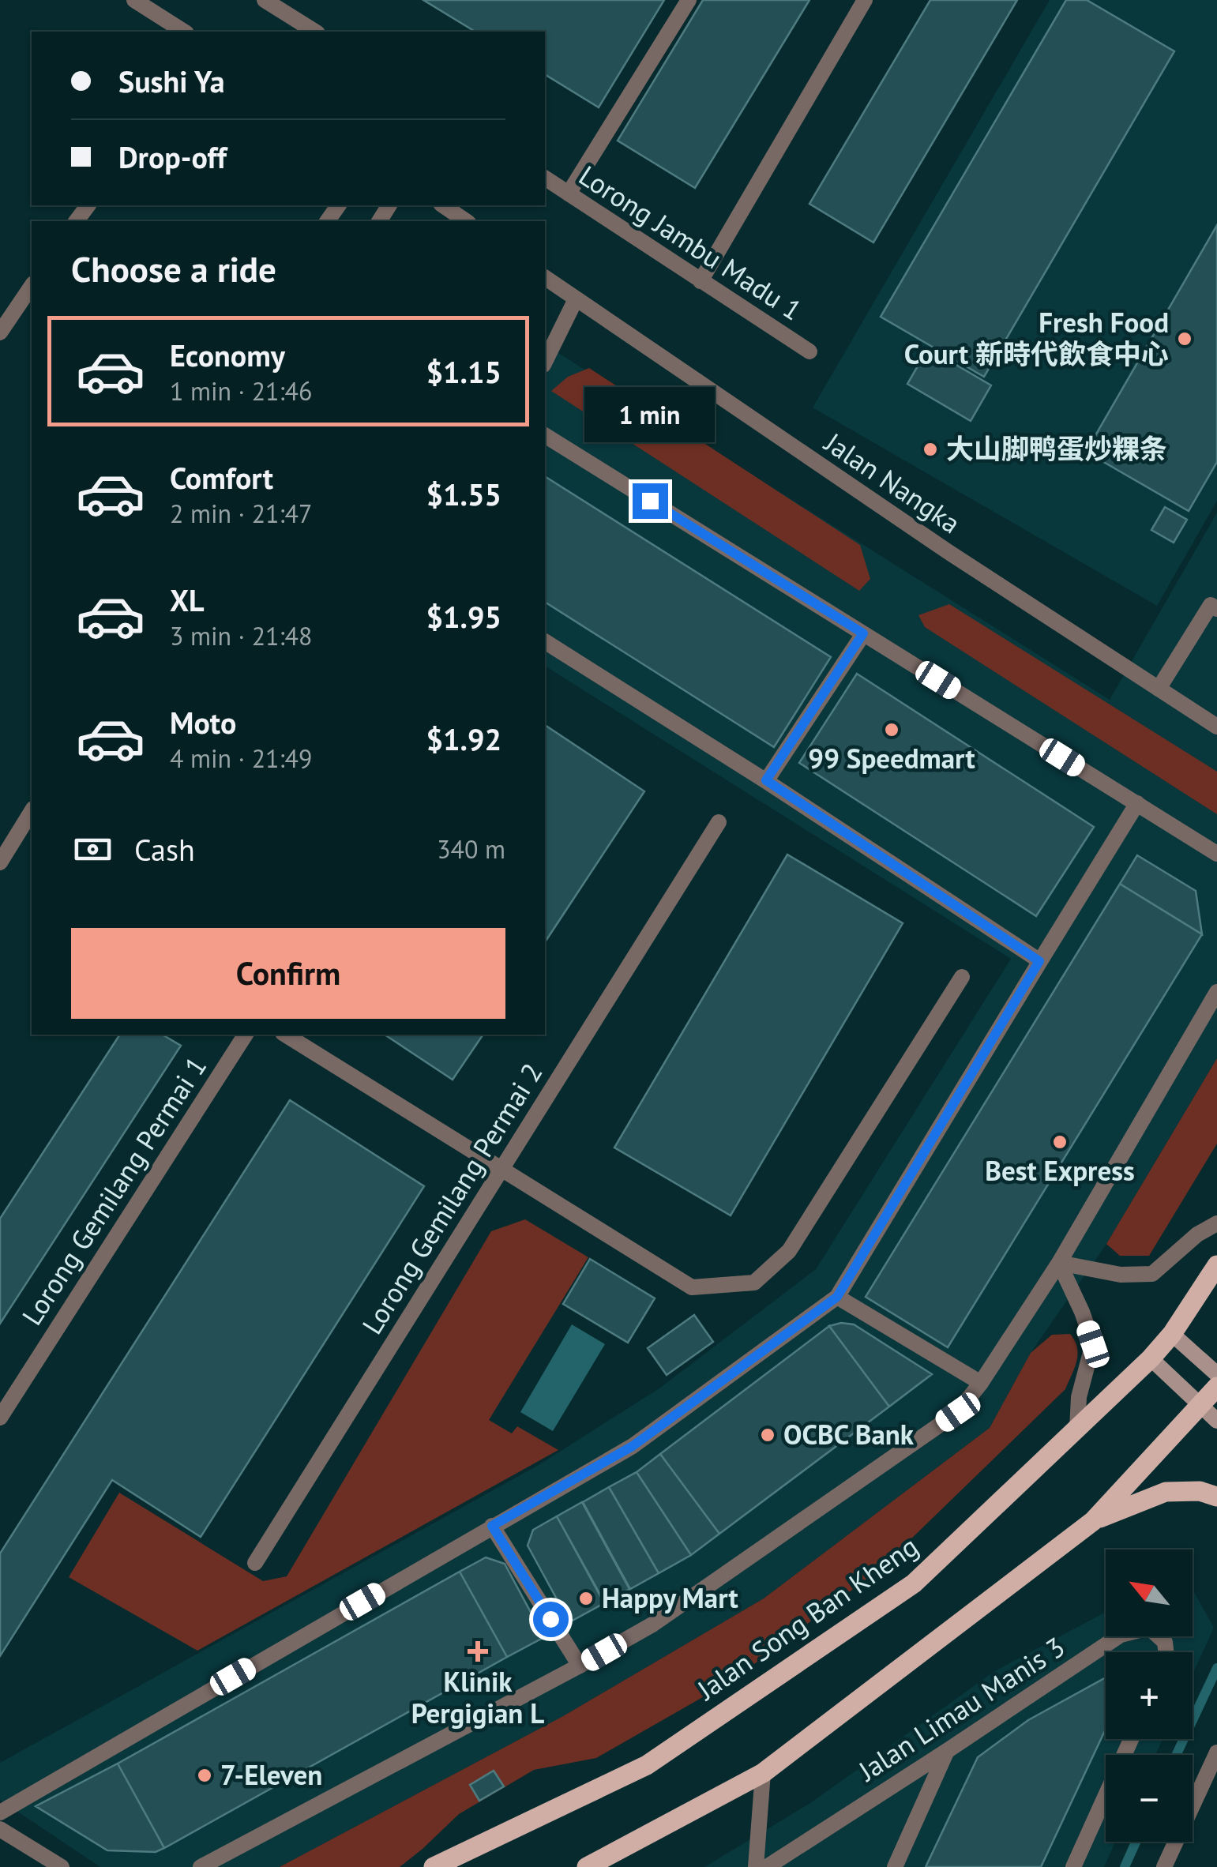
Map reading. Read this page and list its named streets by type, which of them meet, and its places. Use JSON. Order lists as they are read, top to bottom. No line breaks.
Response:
{"streets":{"main road":["Jalan Song Ban Kheng"],"street":["Lorong Jambu Madu 1","Jalan Nangka","Lorong Gemilang Permai 1","Lorong Gemilang Permai 2","Jalan Limau Manis 3"]},"places":{"other":["Fresh Food Court 新時代飲食中心","大山脚鸭蛋炒粿条","99 Speedmart","Best Express","OCBC Bank","Happy Mart","7-Eleven"],"health":["Klinik Pergigian L"]},"north":"top left","page":{"banner":["Sushi Ya","Drop-off"],"heading":"Choose a ride","list":[{"name":"Economy","note":"1 min · 21:46","value":"$1.15"},{"name":"Comfort","note":"2 min · 21:47","value":"$1.55"},{"name":"XL","note":"3 min · 21:48","value":"$1.95"},{"name":"Moto","note":"4 min · 21:49","value":"$1.92"}],"bubble":"1 min","pay":["Cash","340 m"],"buttons":"Confirm","map_buttons":["+","−"]}}
